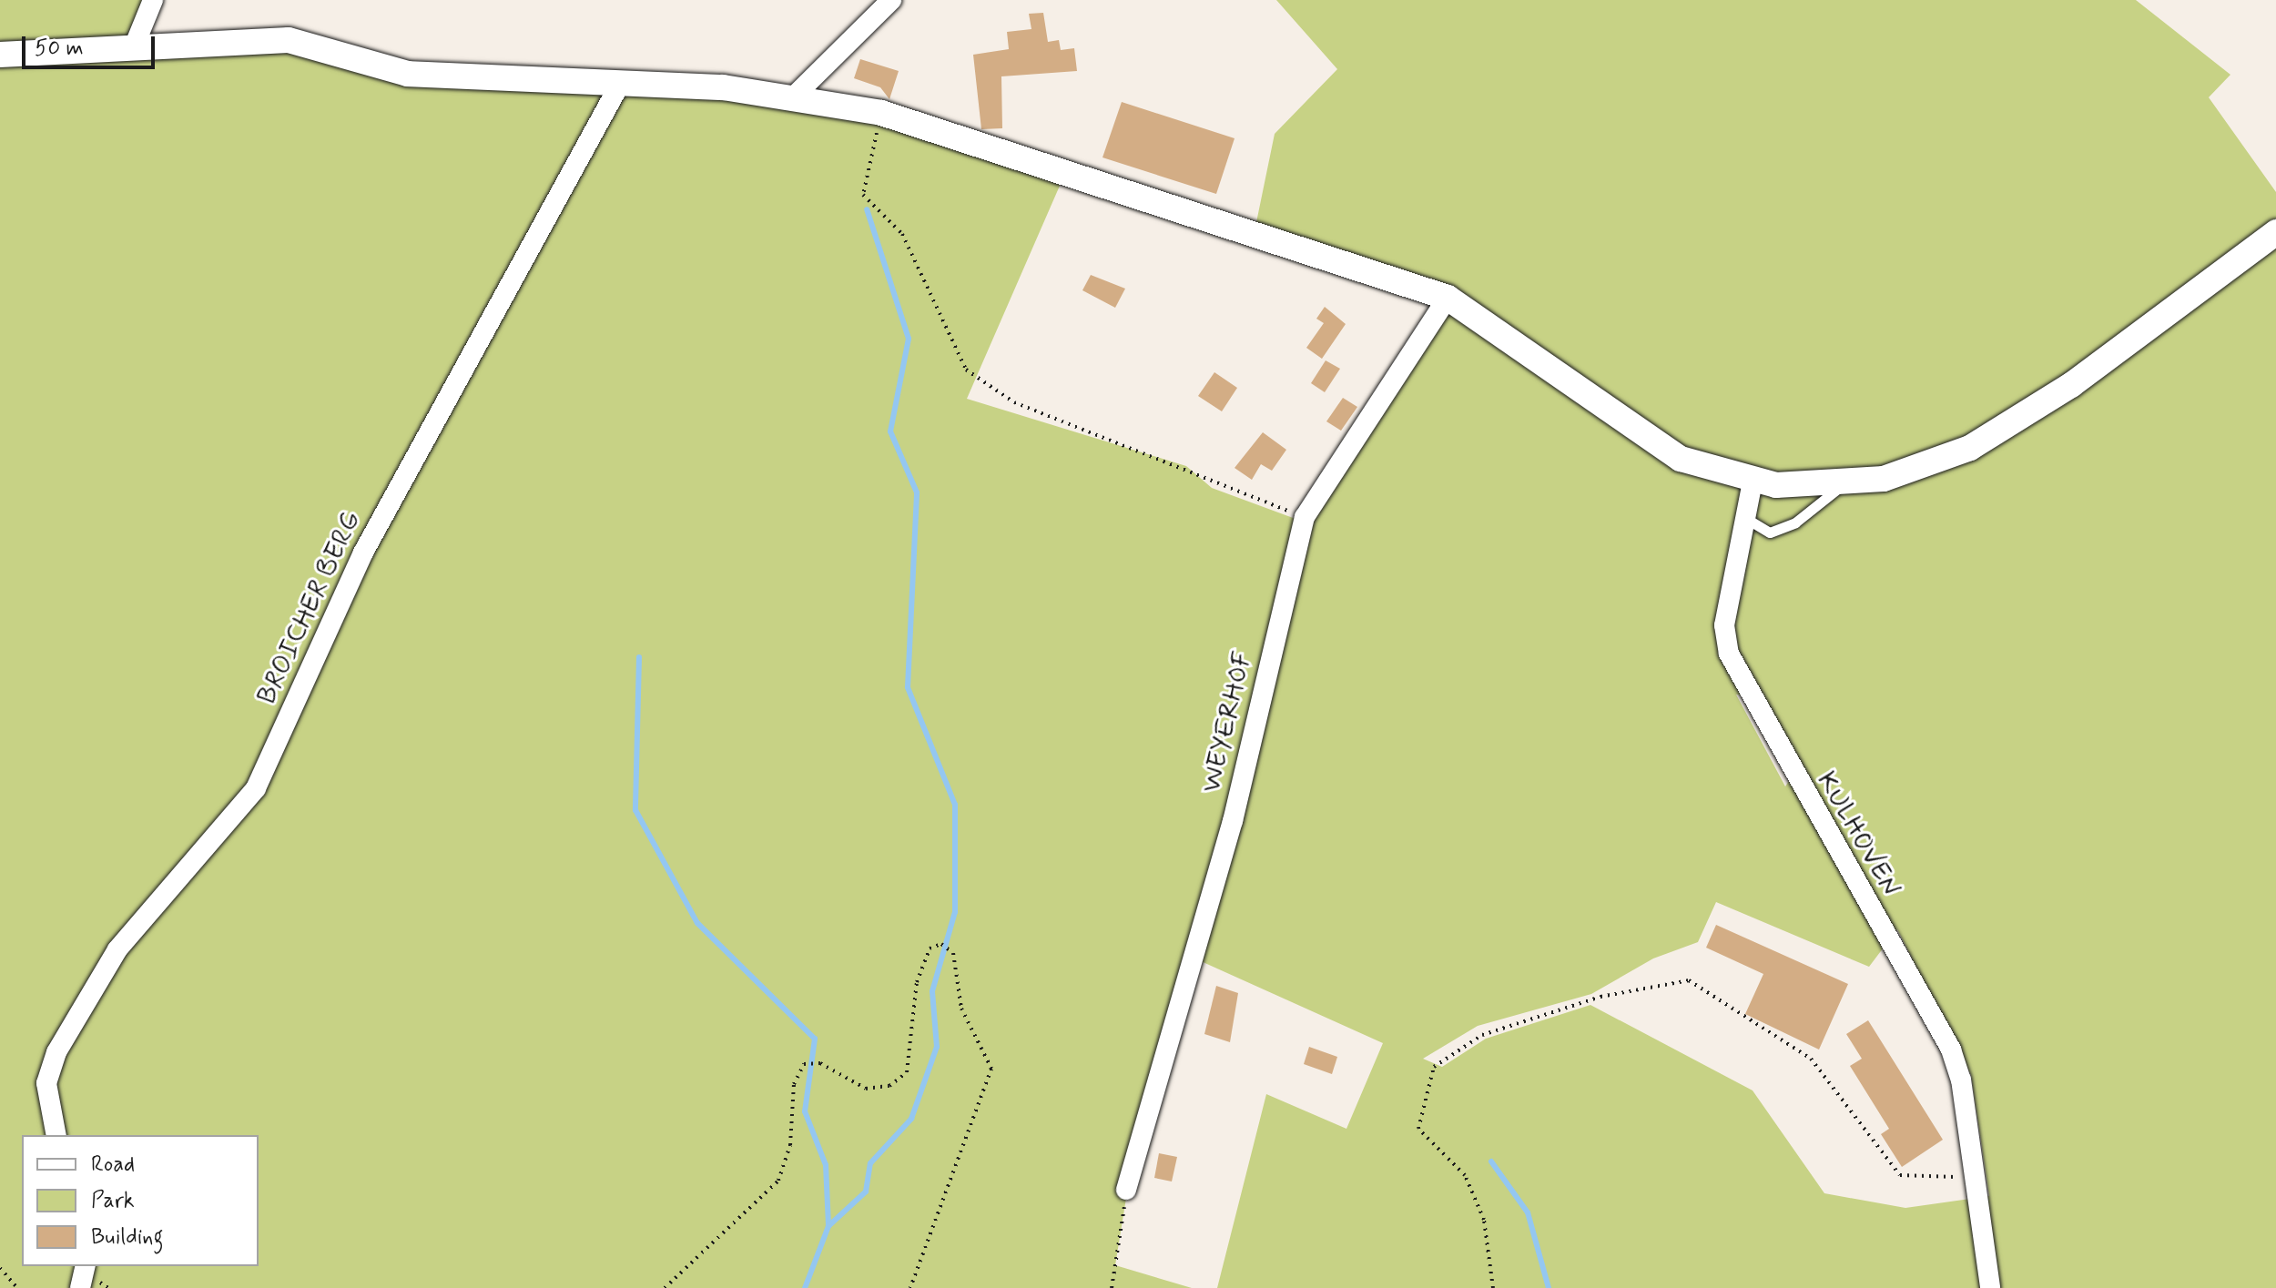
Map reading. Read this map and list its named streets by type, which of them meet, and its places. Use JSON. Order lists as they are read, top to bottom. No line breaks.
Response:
{"streets":{"street":["BROICHER BERG","WEYERHOF","KULHOVEN"]},"legend":["Road","Park","Building"],"scale_bar":"50 m"}
